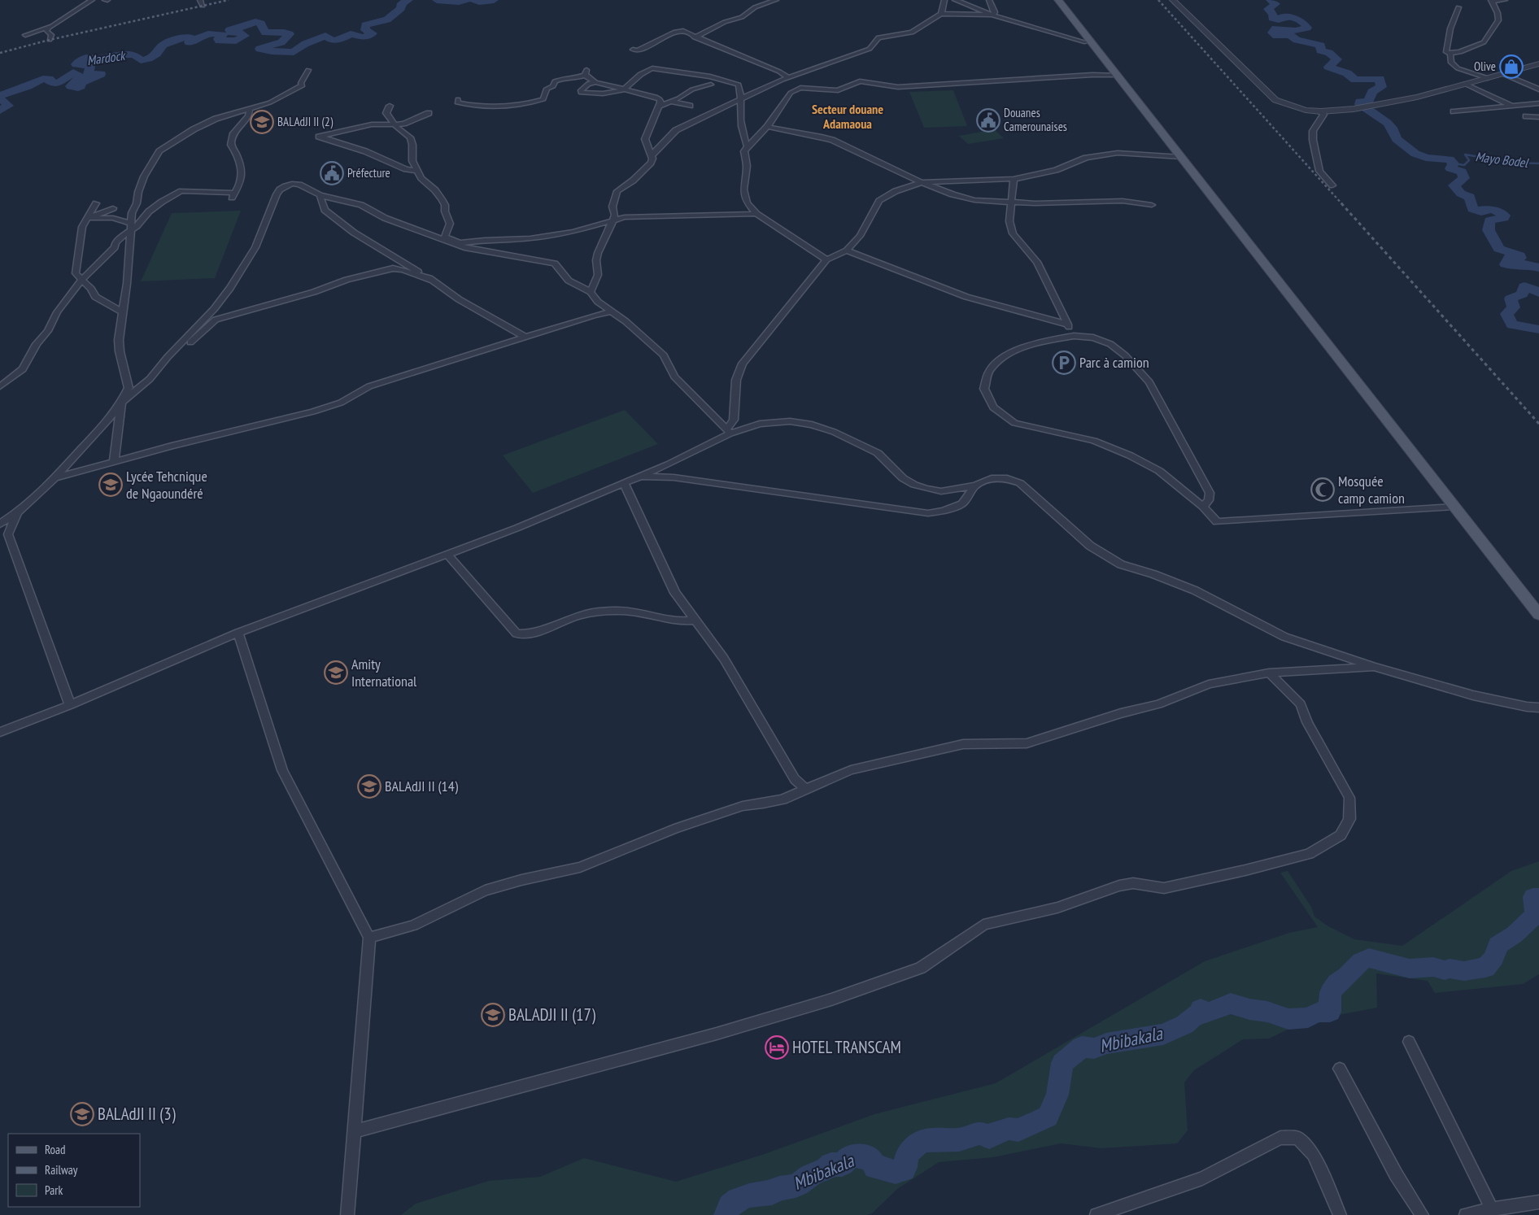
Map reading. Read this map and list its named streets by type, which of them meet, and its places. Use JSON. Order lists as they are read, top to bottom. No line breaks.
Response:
{"districts":["Secteur douane Adamaoua"],"water":["Mardock","Mayo Bodel","Mbibakala"],"places":{"shop":["Olive"],"public building":["Douanes Camerounaises","Préfecture"],"school or university":["BALAdJI II (2)","Lycée Tehcnique de Ngaoundéré","Amity International","BALAdJI II (14)","BALADJI II (17)","BALAdJI II (3)"],"parking":["Parc à camion"],"mosque":["Mosquée camp camion"],"hotel":["HOTEL TRANSCAM"]},"legend":["Road","Railway","Park"]}
